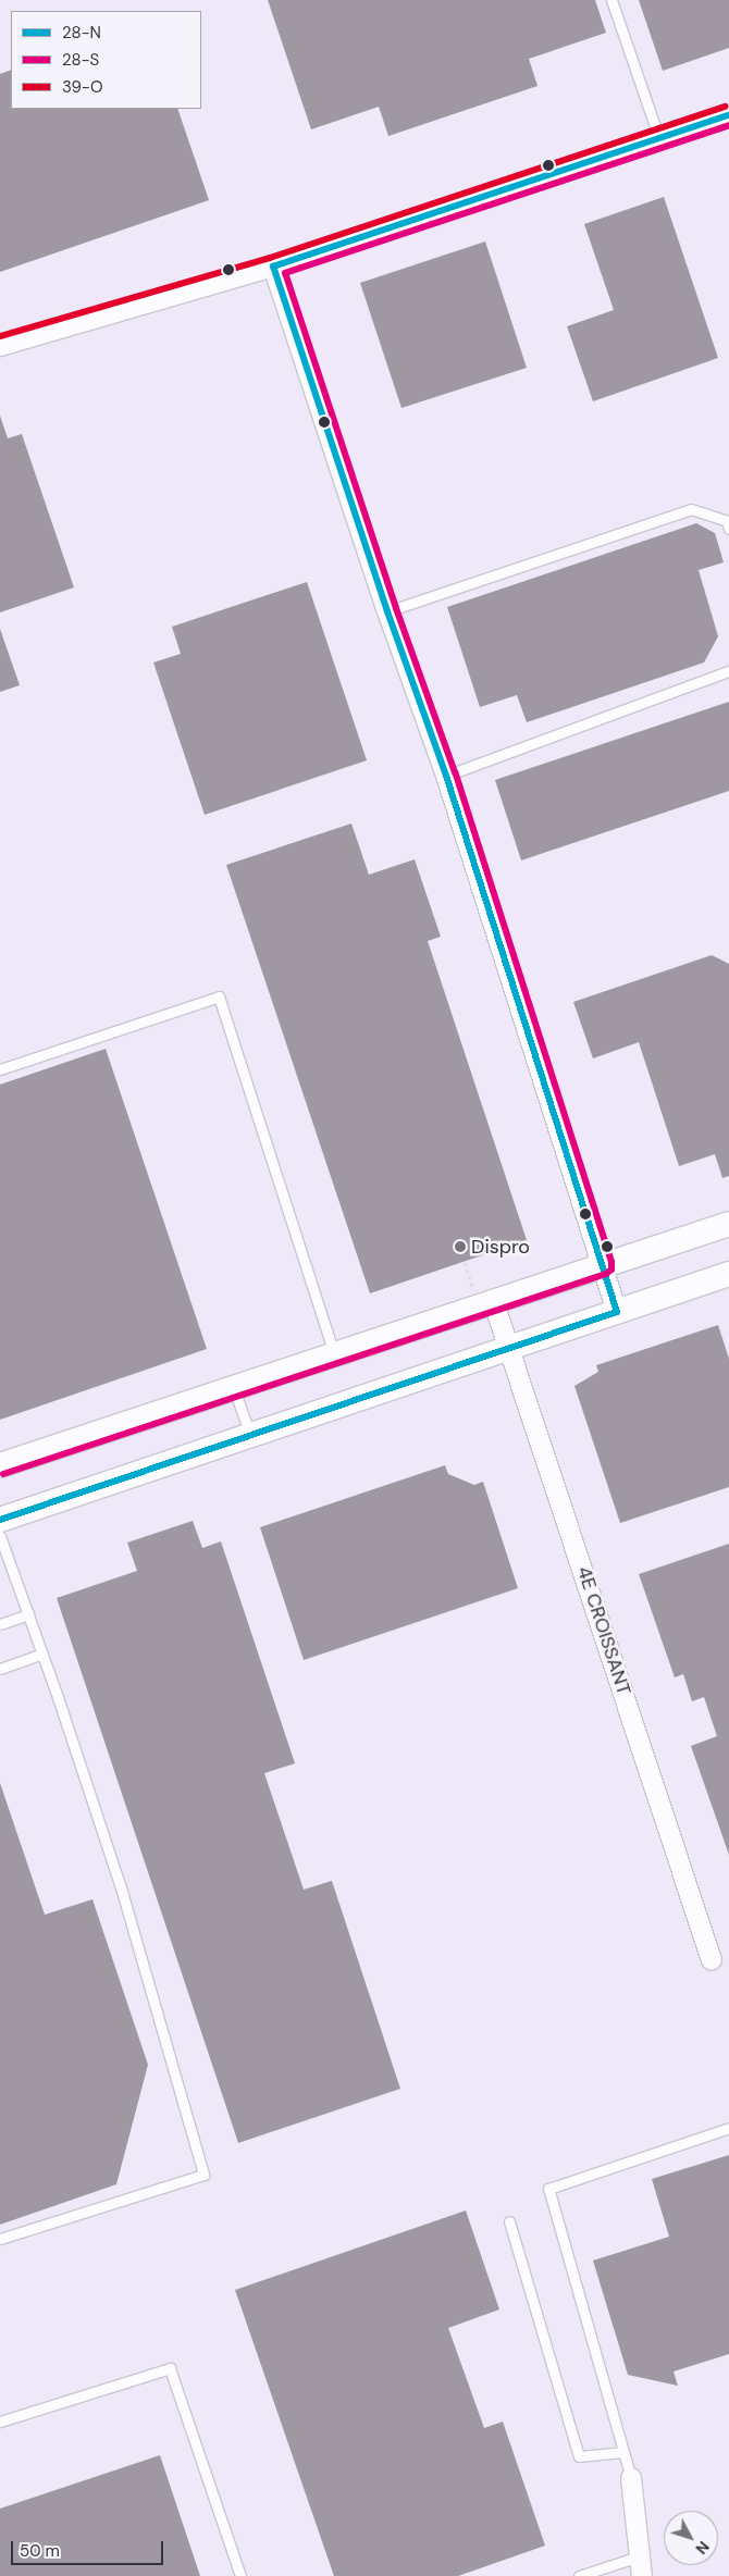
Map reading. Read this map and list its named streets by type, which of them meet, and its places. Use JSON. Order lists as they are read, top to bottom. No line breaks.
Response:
{"streets":{"street":["4E CROISSANT"]},"places":["Dispro"],"lines":["transit line 39-O","transit line 28-N","transit line 28-S"],"legend":["28-N","28-S","39-O"],"scale_bar":"50 m","north":"bottom right"}
